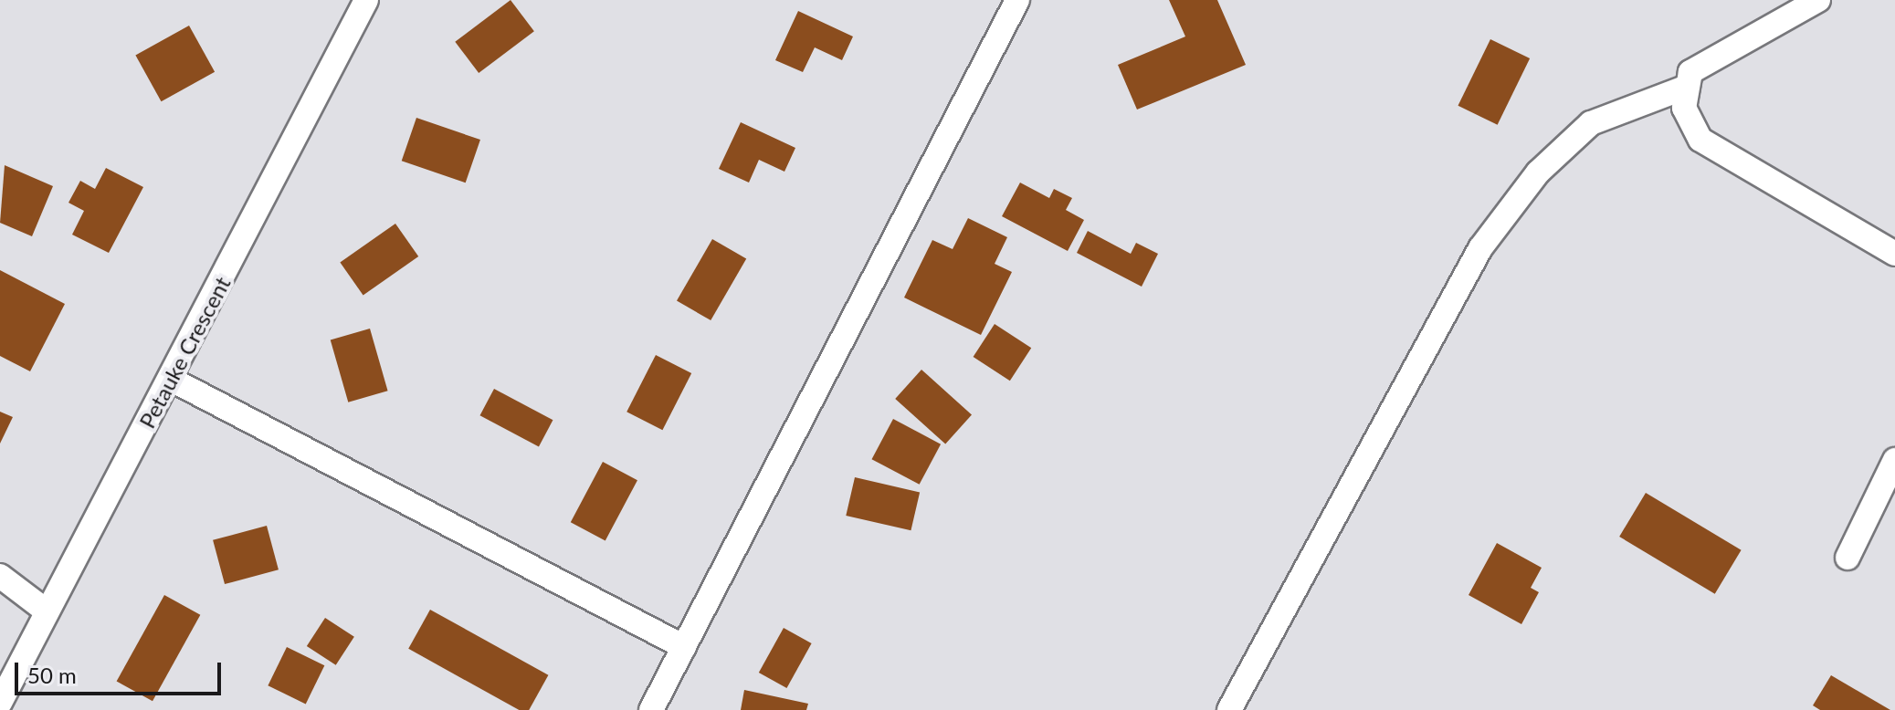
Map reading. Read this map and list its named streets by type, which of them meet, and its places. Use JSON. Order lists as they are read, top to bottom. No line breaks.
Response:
{"streets":{"street":["Petauke Crescent"]},"scale_bar":"50 m"}
